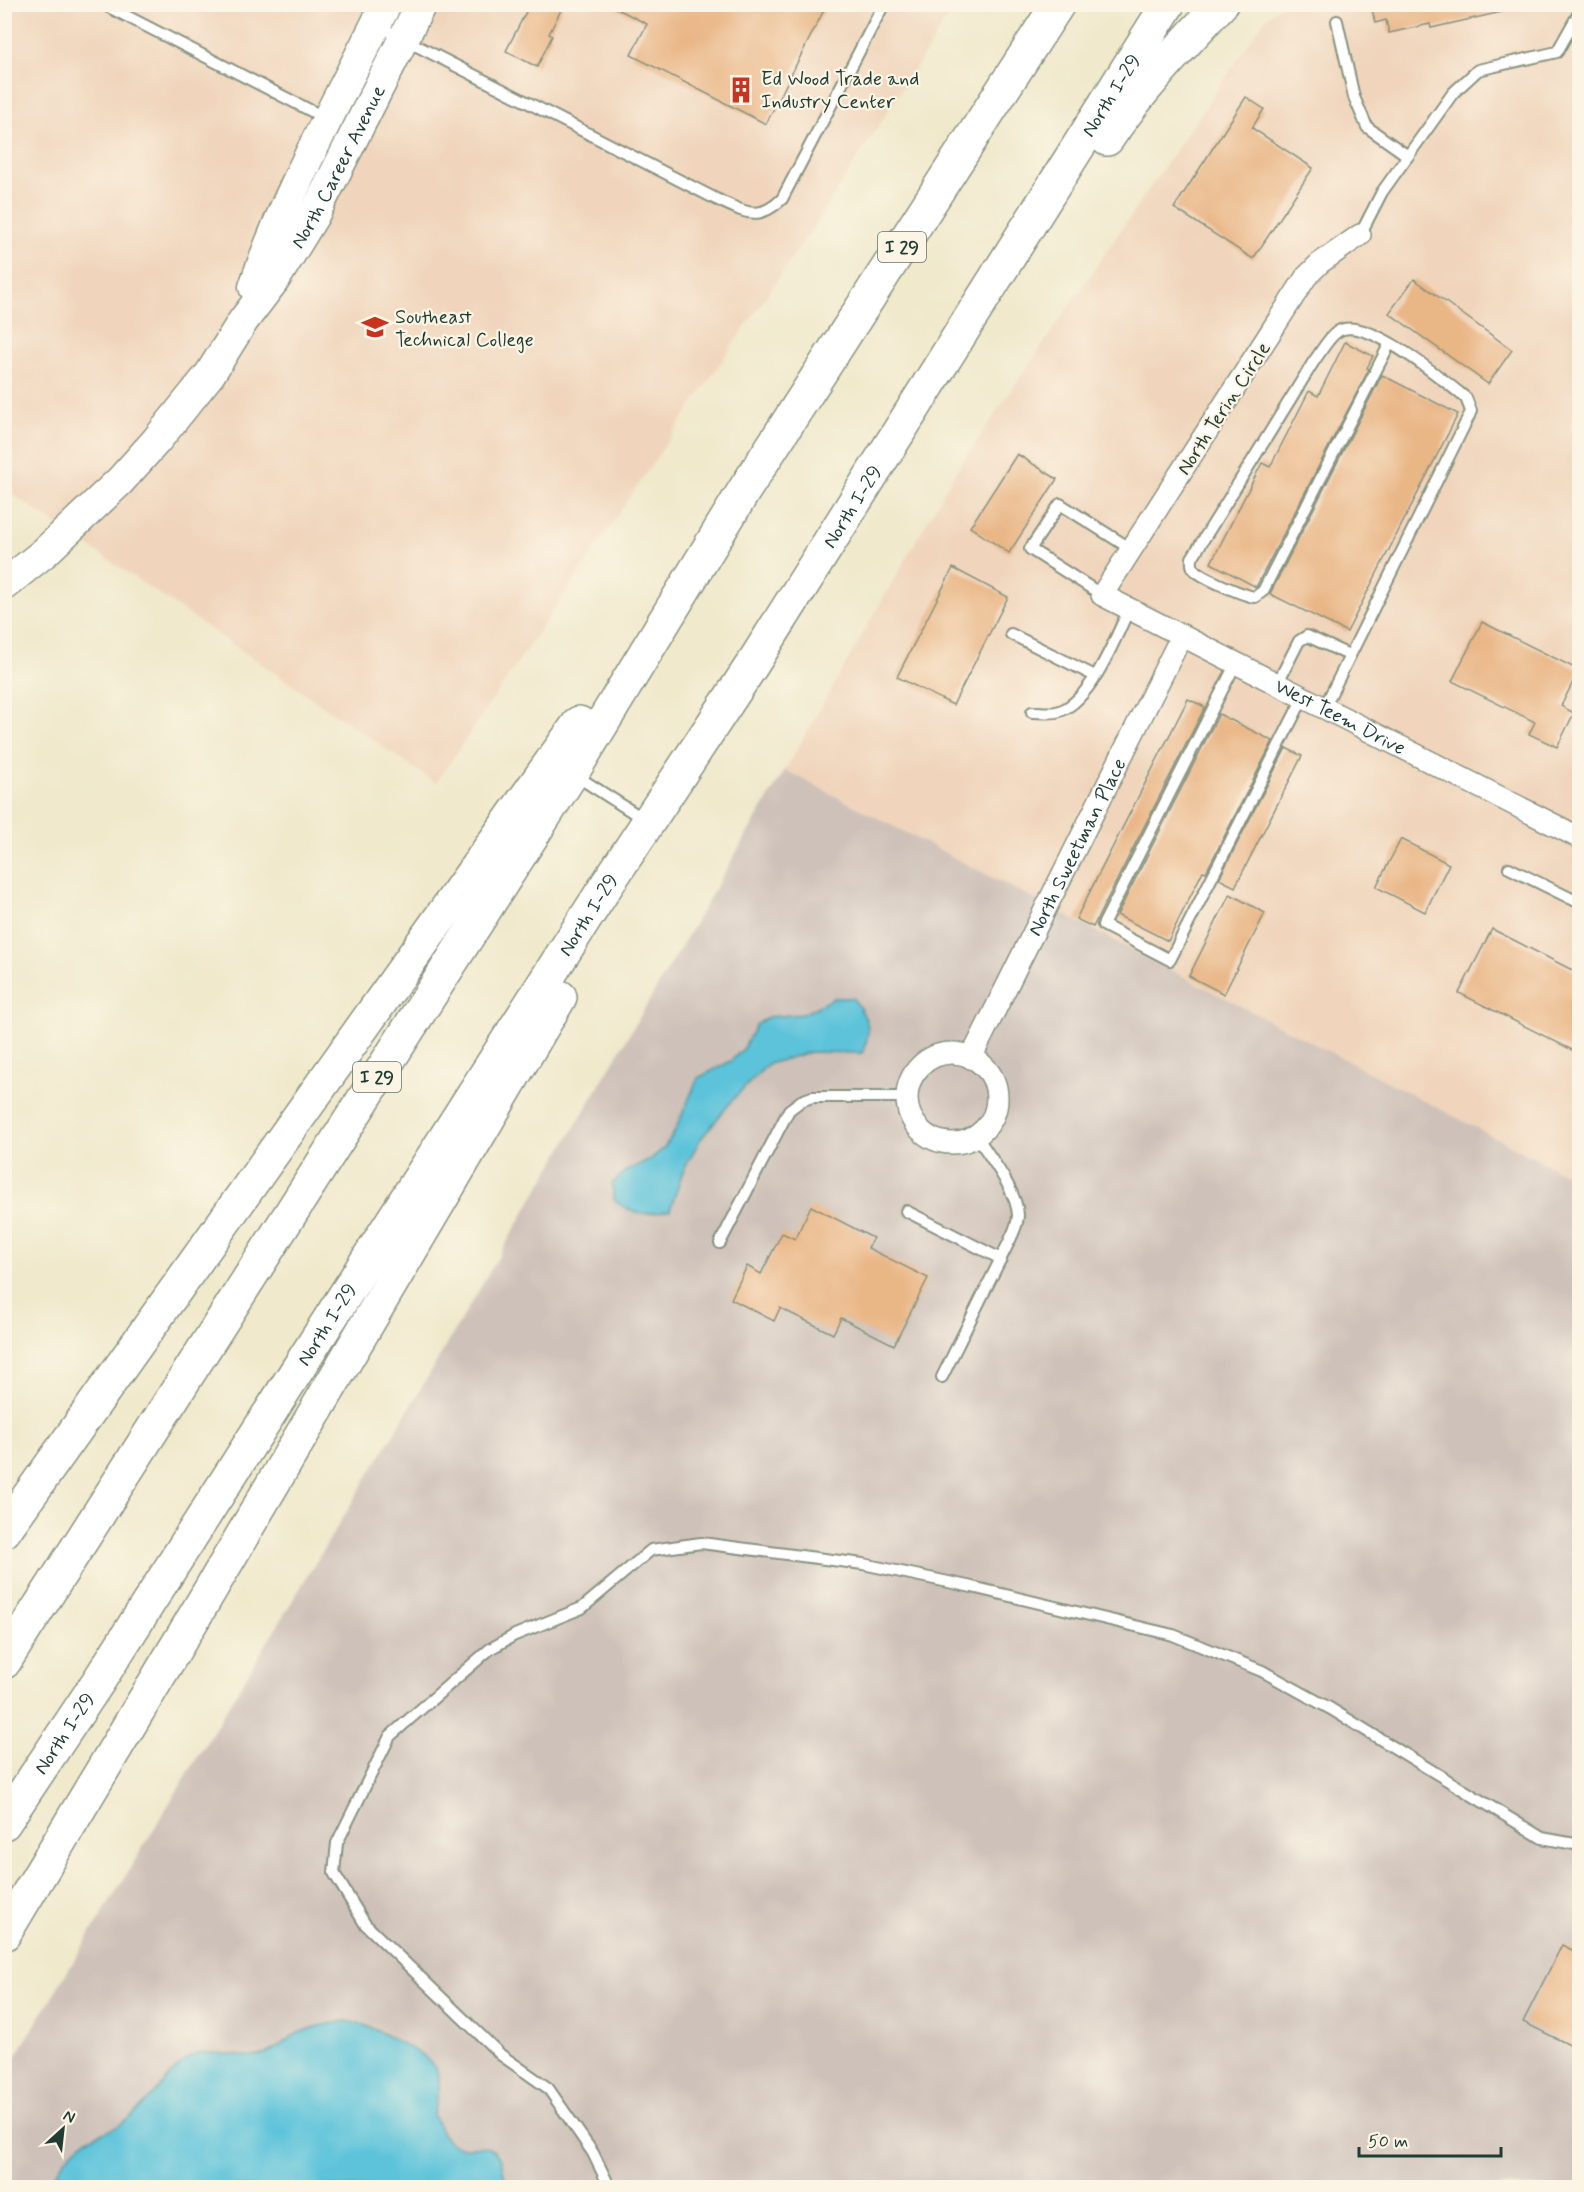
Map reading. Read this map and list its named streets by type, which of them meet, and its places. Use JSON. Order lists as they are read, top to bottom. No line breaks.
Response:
{"streets":{"highway":["North I-29","I 29"],"street":["North Career Avenue","North Terin Circle","West Teem Drive","North Sweetman Place"]},"crossings":[["North Terin Circle","West Teem Drive"],["West Teem Drive","North Sweetman Place"]],"places":{"building":["Ed Wood Trade and Industry Center"],"school or university":["Southeast Technical College"]},"scale_bar":"50 m","north":"top right"}
